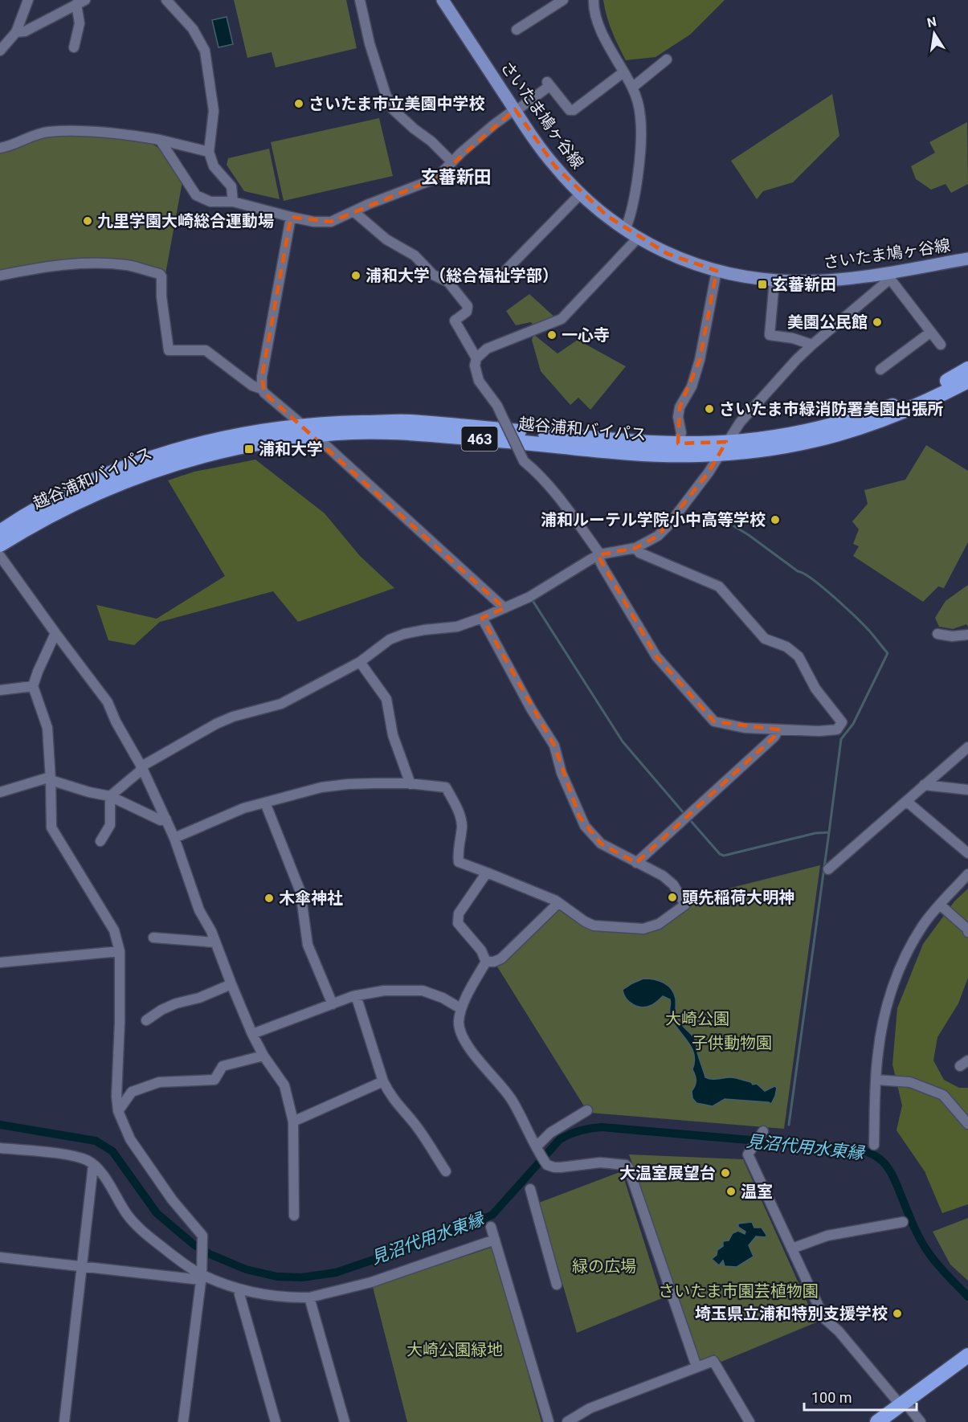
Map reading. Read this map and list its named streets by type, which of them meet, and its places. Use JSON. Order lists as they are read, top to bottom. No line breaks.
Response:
{"streets":{"highway":["越谷浦和バイパス","463"],"main road":["さいたま鳩ヶ谷線"]},"districts":["玄蕃新田"],"water":["見沼代用水東縁"],"parks":["大崎公園","子供動物園","緑の広場","さいたま市園芸植物園","大崎公園緑地"],"places":{"other":["さいたま市立美園中学校","九里学園大崎総合運動場","浦和大学（総合福祉学部）","美園公民館","一心寺","さいたま市緑消防署美園出張所","浦和ルーテル学院小中高等学校","頭先稲荷大明神","木傘神社","大温室展望台","温室","埼玉県立浦和特別支援学校"],"transit":["玄蕃新田","浦和大学"]},"scale_bar":"100 m","north":"top"}
